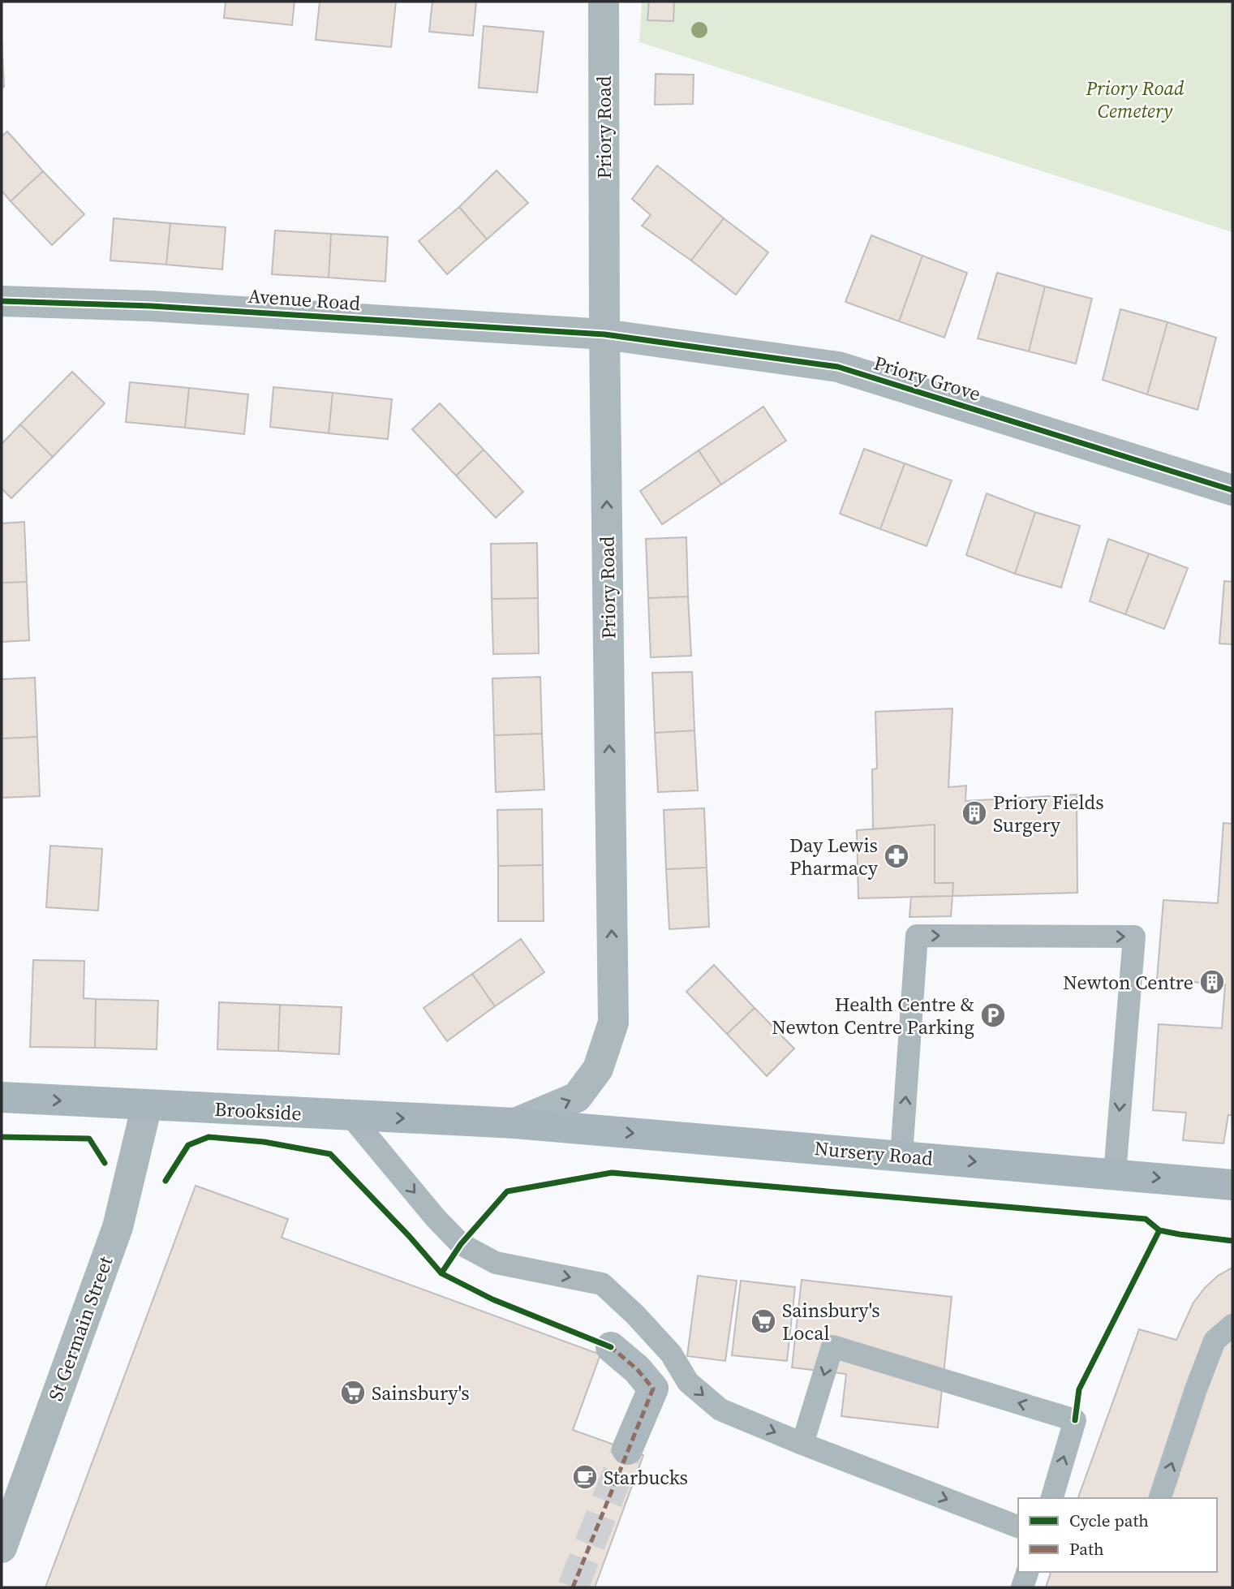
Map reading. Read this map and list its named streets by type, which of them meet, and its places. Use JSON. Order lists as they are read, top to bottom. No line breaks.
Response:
{"streets":{"main road":["Brookside","Nursery Road"],"street":["Priory Road","Avenue Road","Priory Grove","St Germain Street"]},"crossings":[["Priory Road","Avenue Road"],["Priory Road","Priory Grove"],["Priory Road","Brookside"],["Priory Road","Nursery Road"],["Avenue Road","Priory Grove"],["Brookside","Nursery Road"],["Brookside","St Germain Street"]],"one_way":["Priory Road","Brookside","Nursery Road"],"parks":["Priory Road Cemetery"],"places":{"building":["Priory Fields Surgery","Newton Centre"],"pharmacy":["Day Lewis Pharmacy"],"parking":["Health Centre & Newton Centre Parking"],"supermarket":["Sainsbury's Local","Sainsbury's"],"cafe":["Starbucks"]},"legend":["Cycle path","Path"]}
